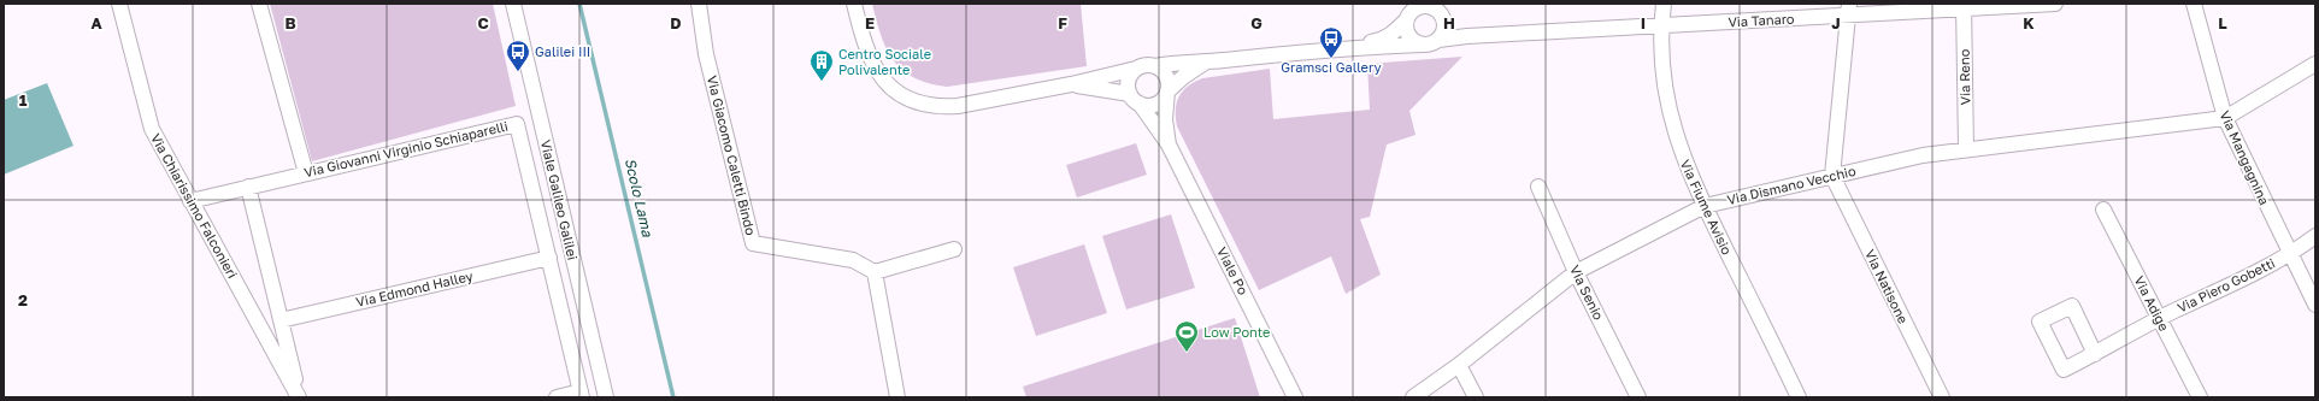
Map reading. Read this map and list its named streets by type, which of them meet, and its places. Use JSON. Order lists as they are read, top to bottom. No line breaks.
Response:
{"streets":{"street":["Via Tanaro","Via Reno","Via Giovanni Virginio Schiaparelli","Via Giacomo Caletti Bindo","Via Mangagnina","Via Dismano Vecchio","Viale Galileo Galilei","Via Chiarissimo Falconieri","Via Fiume Avisio","Viale Po","Via Piero Gobetti","Via Natisone","Via Edmond Halley","Via Senio","Via Adige"]},"crossings":[["Via Tanaro","Via Reno"],["Via Tanaro","Via Fiume Avisio"],["Via Reno","Via Dismano Vecchio"],["Via Giovanni Virginio Schiaparelli","Via Chiarissimo Falconieri"],["Via Giovanni Virginio Schiaparelli","Via Edmond Halley"],["Via Mangagnina","Via Dismano Vecchio"],["Via Mangagnina","Via Piero Gobetti"],["Via Dismano Vecchio","Via Fiume Avisio"],["Via Dismano Vecchio","Via Natisone"],["Via Dismano Vecchio","Via Senio"],["Via Piero Gobetti","Via Adige"]],"water":["Scolo Lama"],"places":{"bus stop":["Gramsci Gallery","Galilei III"],"building":["Centro Sociale Polivalente"],"sports":["Low Ponte"]},"grid":{"columns":["A","B","C","D","E","F","G","H","I","J","K","L"],"rows":["1","2"]}}
